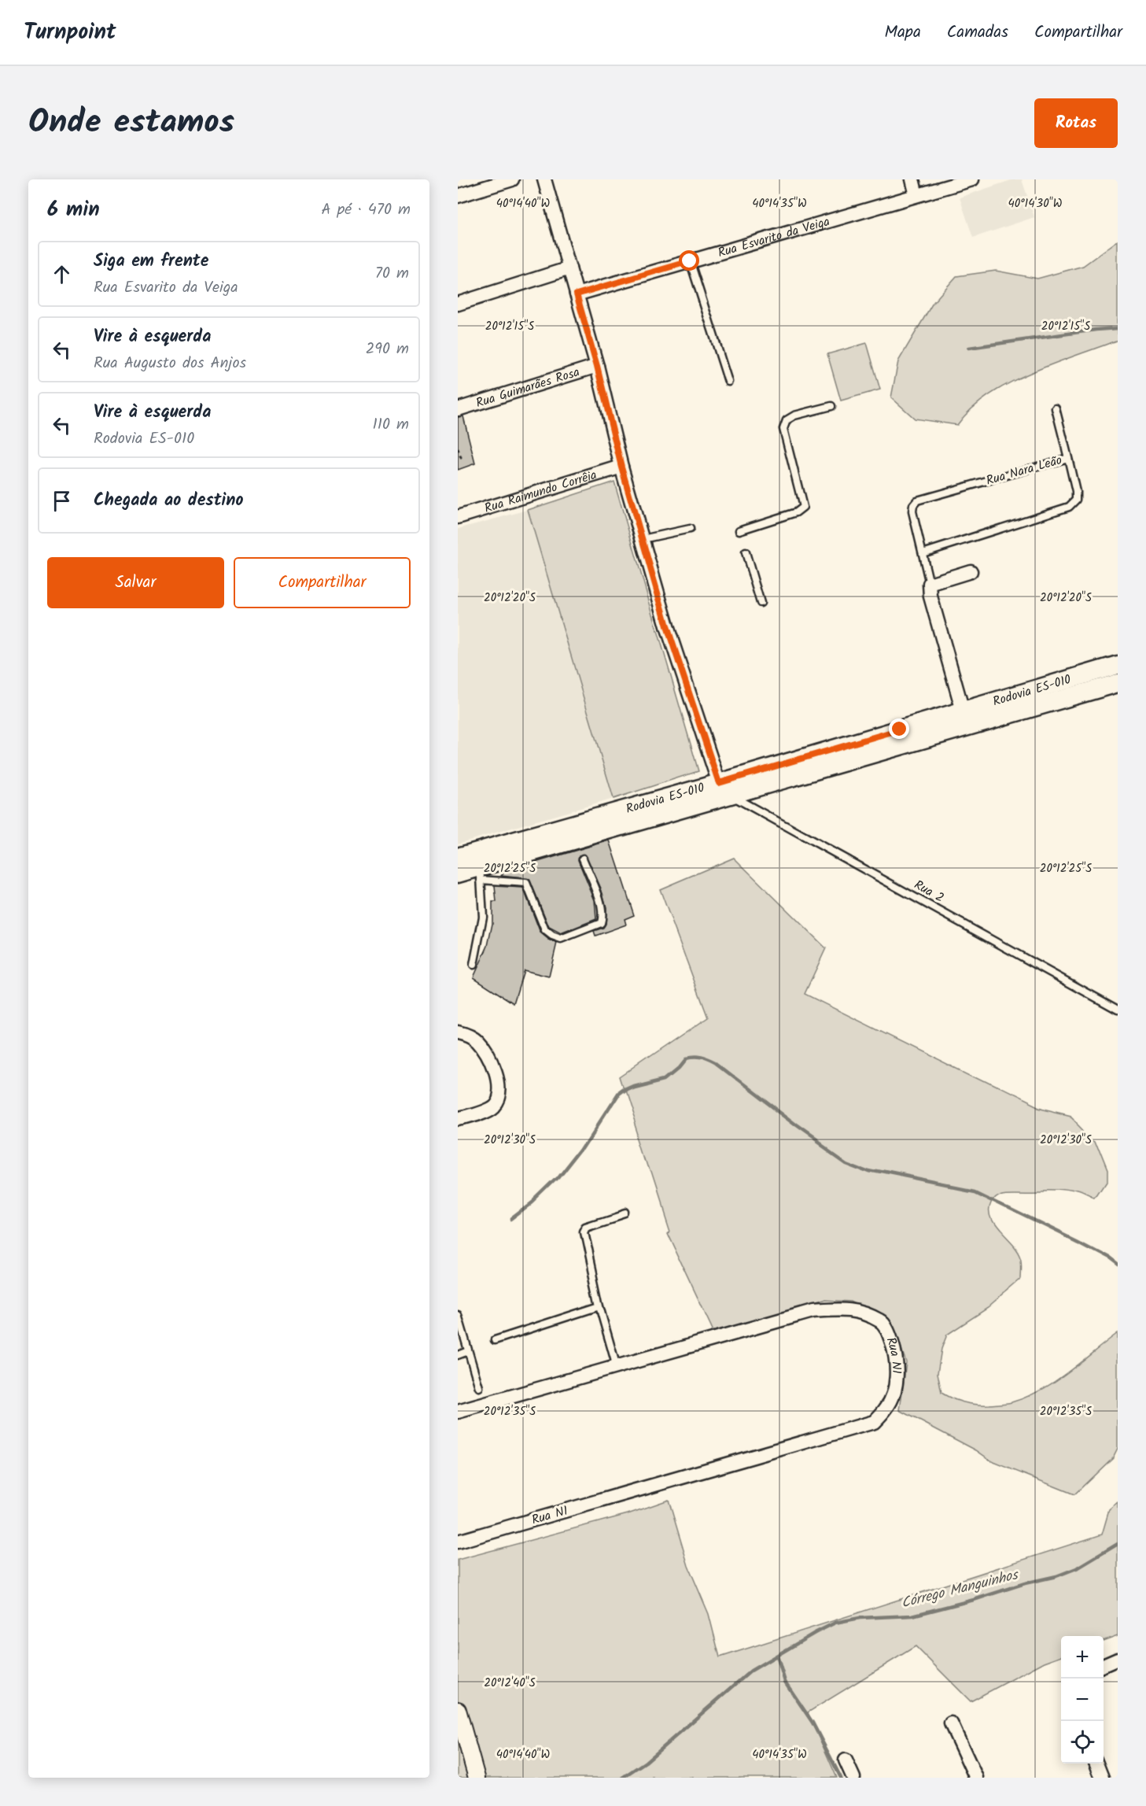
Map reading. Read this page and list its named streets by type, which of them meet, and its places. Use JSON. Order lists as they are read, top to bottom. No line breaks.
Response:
{"streets":{"main road":["Rodovia ES-010"],"street":["Rua Esvarito da Veiga","Rua Guimarães Rosa","Rua Nara Leão","Rua Raimundo Corrêia","Rua N1"],"lane":["Rua 2"]},"crossings":[["Rua Nara Leão","Rodovia ES-010"],["Rodovia ES-010","Rua 2"]],"water":["Córrego Manguinhos"],"page":{"header":"Turnpoint","nav":["Mapa","Camadas","Compartilhar"],"title":"Onde estamos","buttons":["Rotas",["Salvar","Compartilhar"]],"heading":["6 min","A pé · 470 m"],"list":[["Siga em frente","Rua Esvarito da Veiga","70 m"],["Vire à esquerda","Rua Augusto dos Anjos","290 m"],["Vire à esquerda","Rodovia ES-010","110 m"],"Chegada ao destino"],"map_buttons":["+","−"]},"coordinates":["40°14'40\"W","40°14'35\"W","40°14'30\"W","20°12'15\"S","20°12'20\"S","20°12'25\"S","20°12'30\"S","20°12'35\"S","20°12'40\"S"]}
